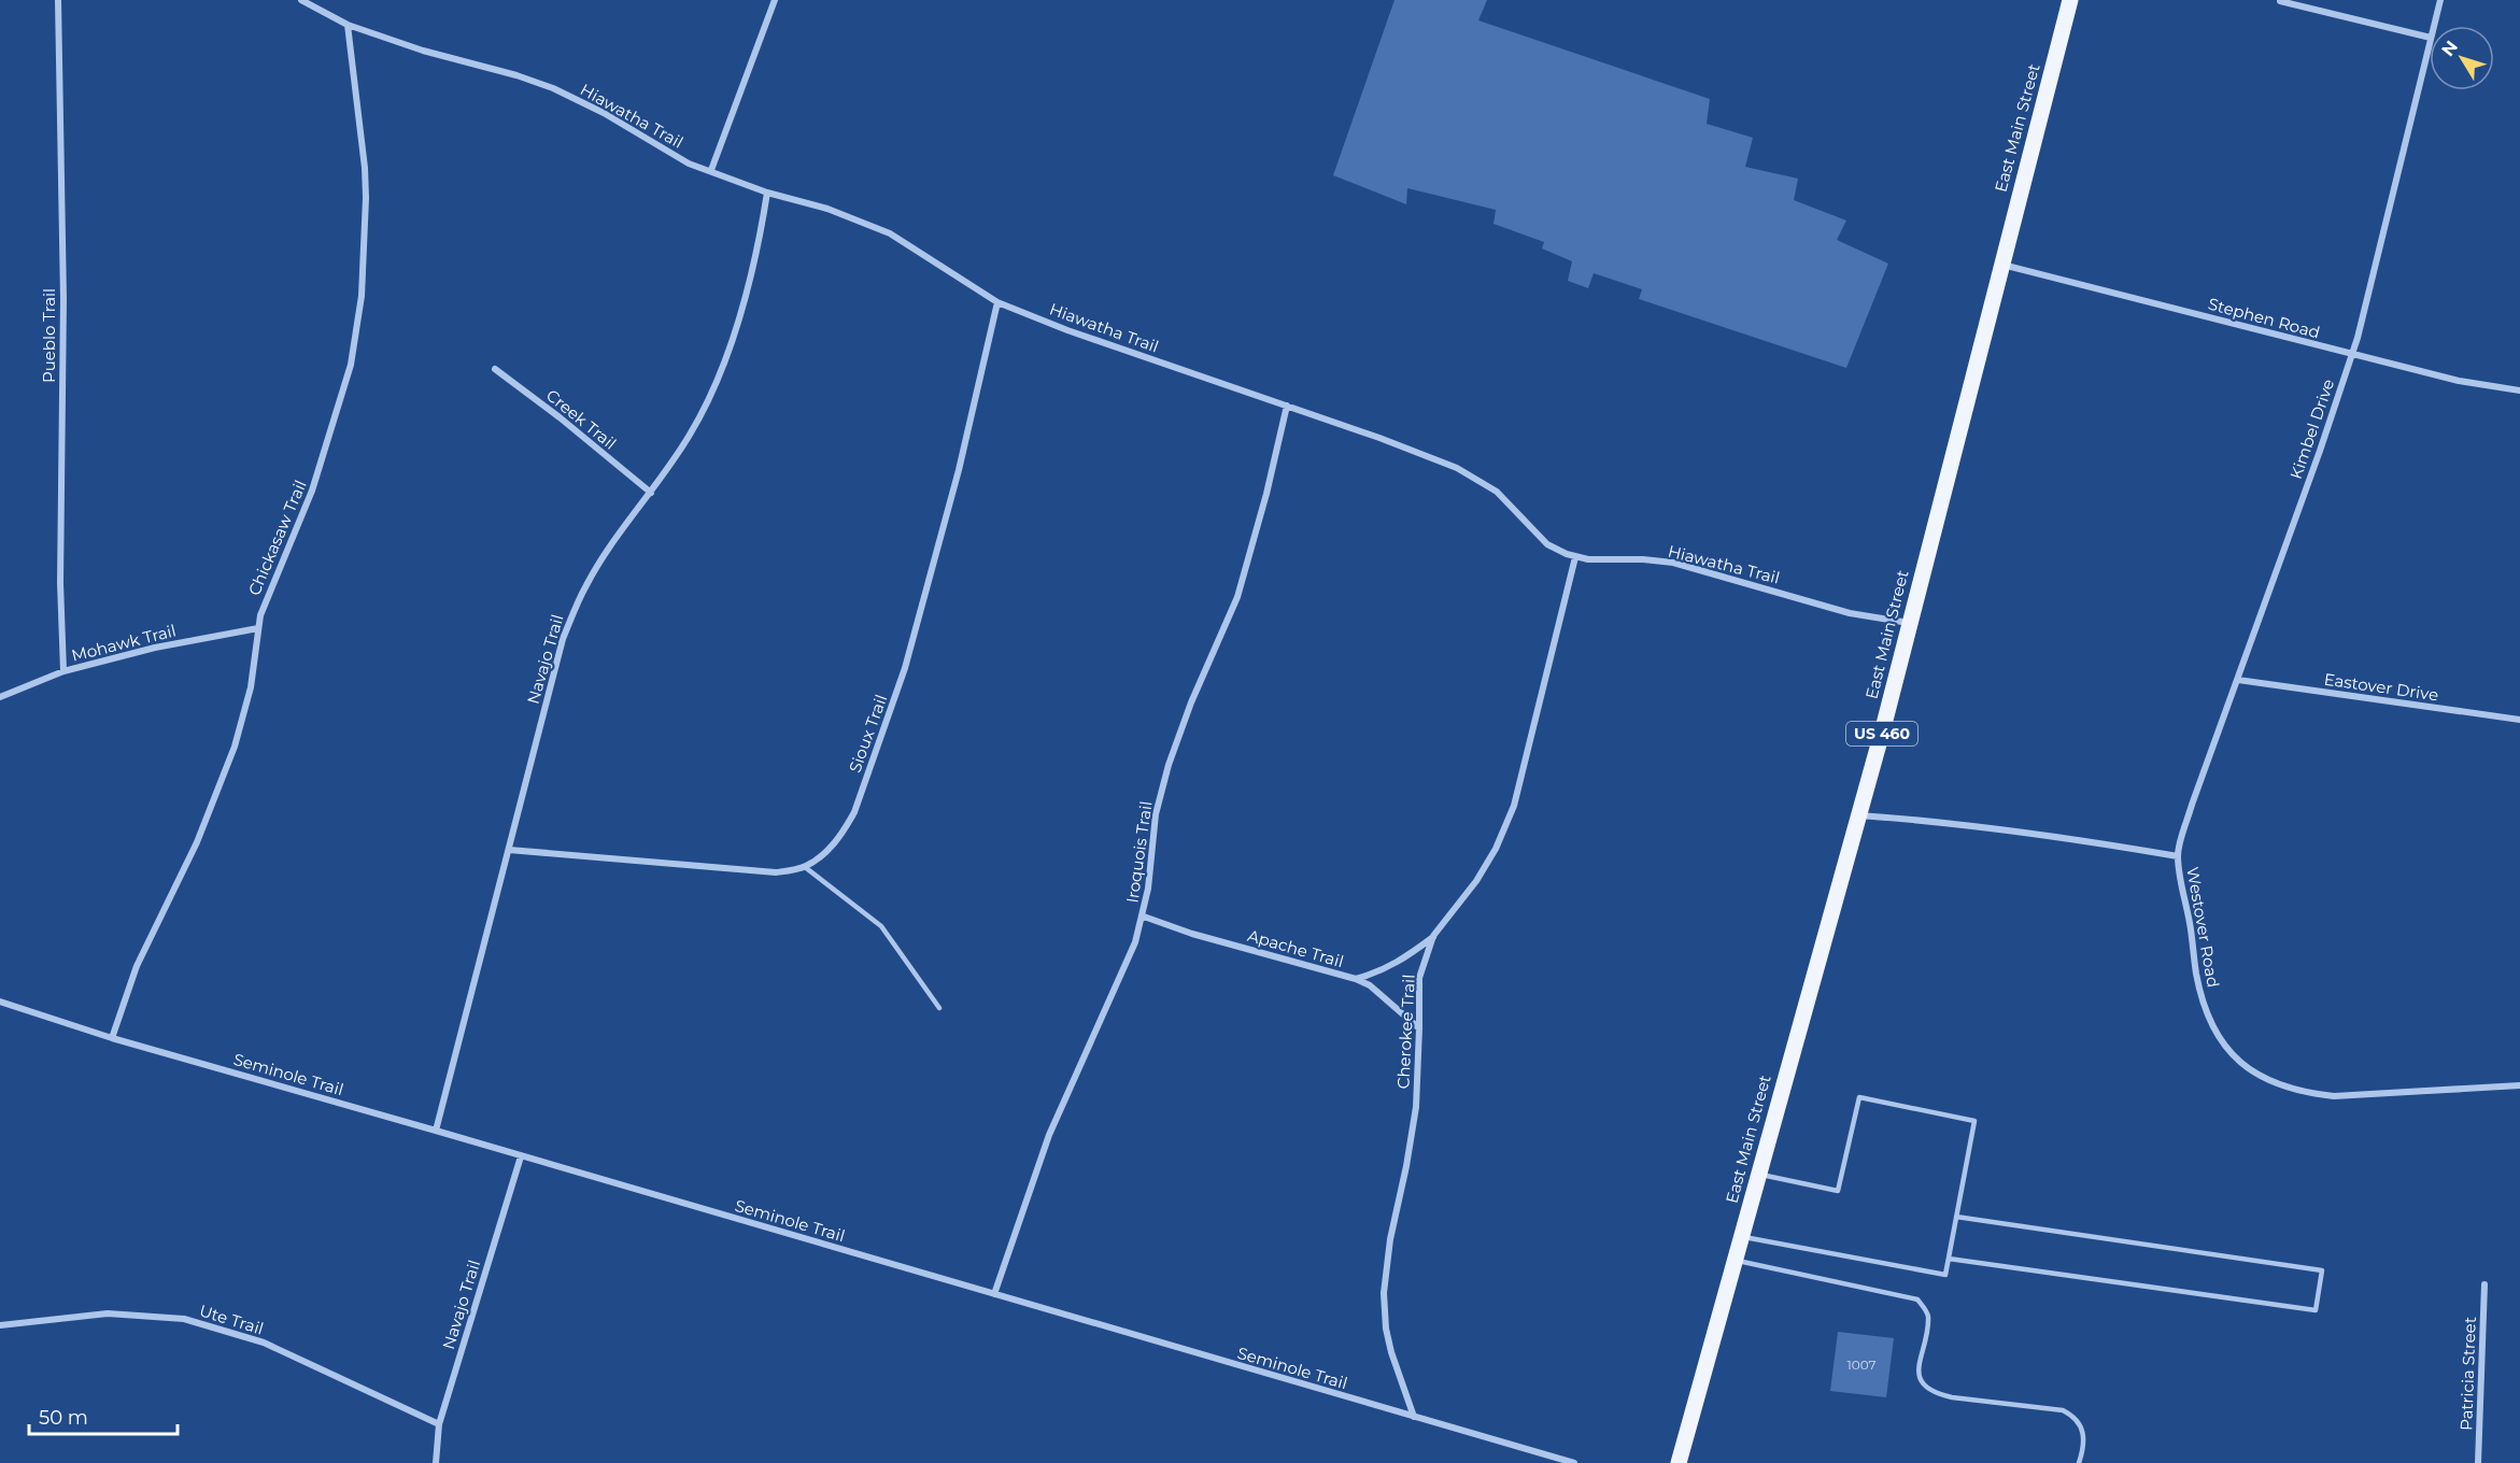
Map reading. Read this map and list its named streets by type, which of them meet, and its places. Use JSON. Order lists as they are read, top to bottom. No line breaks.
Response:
{"streets":{"main road":["East Main Street","US 460"],"street":["Hiawatha Trail","Stephen Road","Pueblo Trail","Creek Trail","Kimbel Drive","Chickasaw Trail","Mohawk Trail","Navajo Trail","Eastover Drive","Sioux Trail","Iroquois Trail","Westover Road","Apache Trail","Cherokee Trail","Seminole Trail","Ute Trail","Patricia Street"]},"crossings":[["Hiawatha Trail","East Main Street"],["Hiawatha Trail","Chickasaw Trail"],["Hiawatha Trail","Navajo Trail"],["Hiawatha Trail","Sioux Trail"],["Hiawatha Trail","Iroquois Trail"],["Hiawatha Trail","Cherokee Trail"],["East Main Street","Stephen Road"],["East Main Street","Westover Road"],["Stephen Road","Kimbel Drive"],["Pueblo Trail","Mohawk Trail"],["Creek Trail","Navajo Trail"],["Kimbel Drive","Eastover Drive"],["Kimbel Drive","Westover Road"],["Chickasaw Trail","Mohawk Trail"],["Chickasaw Trail","Seminole Trail"],["Navajo Trail","Sioux Trail"],["Navajo Trail","Seminole Trail"],["Navajo Trail","Ute Trail"],["Iroquois Trail","Apache Trail"],["Iroquois Trail","Seminole Trail"],["Apache Trail","Cherokee Trail"],["Cherokee Trail","Seminole Trail"]],"house_numbers":["1007"],"scale_bar":"50 m","north":"top left"}
